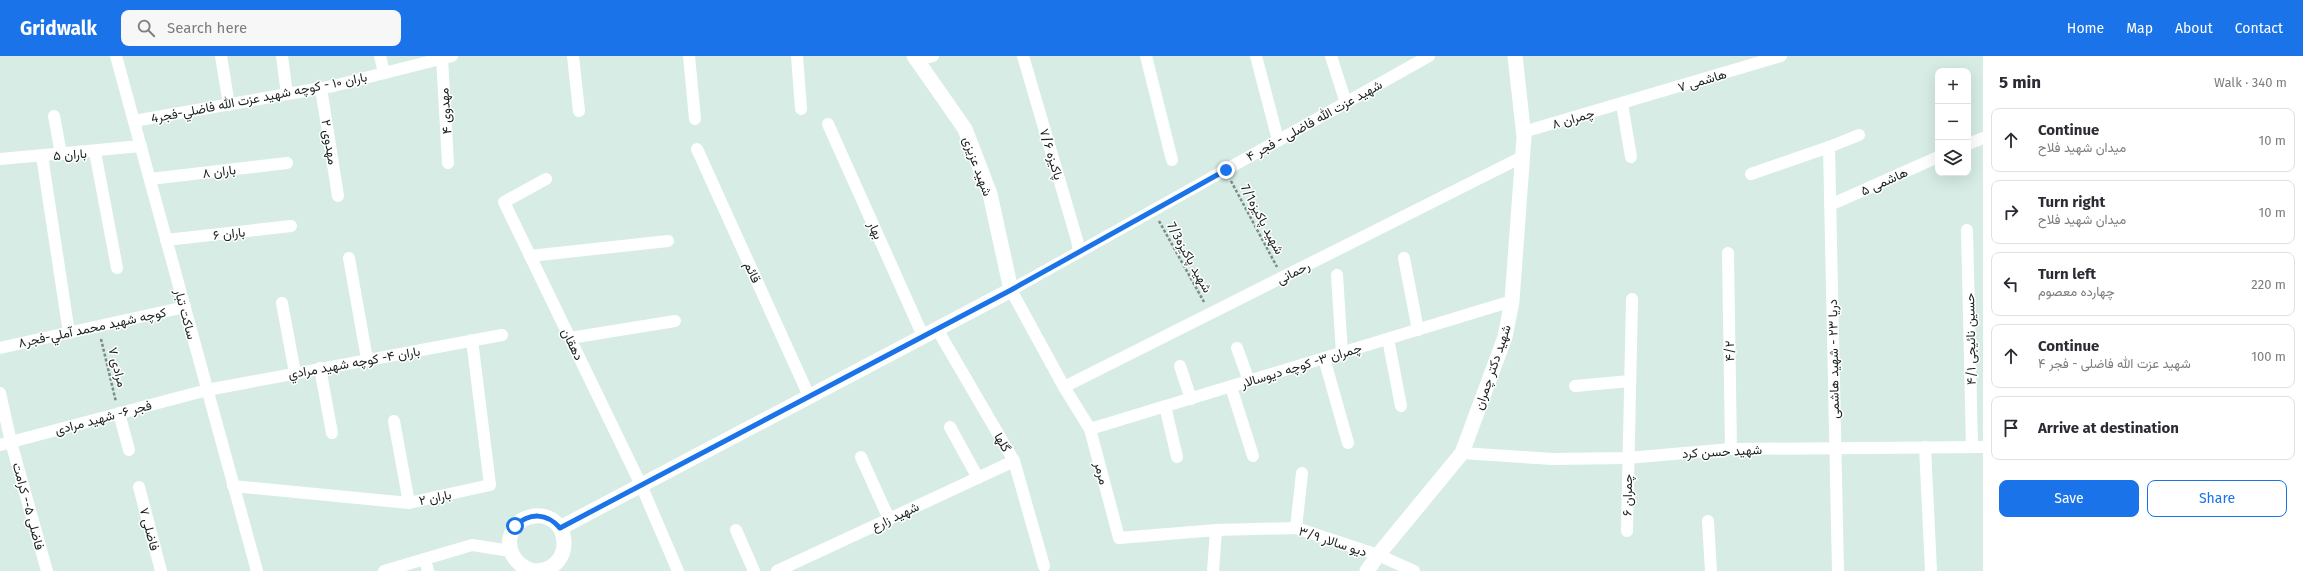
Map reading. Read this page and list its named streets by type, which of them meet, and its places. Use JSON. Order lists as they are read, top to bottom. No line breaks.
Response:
{"streets":{"street":["هاشمی ۷","باران ۱۰ - كوچه شهيد عزت الله فاضلي-فجر4","مهدوی ۴","چمران ۸","شهید عزت الله فاضلی - فجر ۴","مهدوی ۲","باران ۵","پاکیزه ۷/۶","شهید عزیزی","باران ۸","هاشمی ۵","بهار","باران ۶","قائم","رحمانی","ساکت تبار","كوچه شهيد محمد آملي-فجر۸","حسین نائیجی ۴/۱","دهقان","۴/۲","دریا ۲۳ - شهید هاشمی","باران ۴- كوچه شهيد مرادي","چمران ۳- كوچه ديوسالار","شهید دکتر چمران","فجر ۶- شهید مرادی","گلها","شهید حسن کرد","مرمر","چمران ۶","باران ۲","فاضلی ۵-- کرامت","شهید زارع","فاضلی ۷","دیو سالار ۳/۹"],"path":["شهید پاکیزه7/1","شهید پاکیزه7/3","مرادی ۷"]},"crossings":[["هاشمی ۷","چمران ۸"],["باران ۱۰ - كوچه شهيد عزت الله فاضلي-فجر4","مهدوی ۴"],["باران ۱۰ - كوچه شهيد عزت الله فاضلي-فجر4","مهدوی ۲"],["باران ۱۰ - كوچه شهيد عزت الله فاضلي-فجر4","ساکت تبار"],["چمران ۸","شهید دکتر چمران"],["شهید عزت الله فاضلی - فجر ۴","پاکیزه ۷/۶"],["شهید عزت الله فاضلی - فجر ۴","شهید عزیزی"],["شهید عزت الله فاضلی - فجر ۴","شهید پاکیزه7/1"],["شهید عزت الله فاضلی - فجر ۴","شهید پاکیزه7/3"],["شهید عزت الله فاضلی - فجر ۴","مرمر"],["باران ۵","ساکت تبار"],["شهید عزیزی","مرمر"],["باران ۸","ساکت تبار"],["هاشمی ۵","دریا ۲۳ - شهید هاشمی"],["شهید پاکیزه7/1","رحمانی"],["باران ۶","ساکت تبار"],["شهید پاکیزه7/3","رحمانی"],["رحمانی","شهید دکتر چمران"],["رحمانی","مرمر"],["ساکت تبار","كوچه شهيد محمد آملي-فجر۸"],["ساکت تبار","باران ۴- كوچه شهيد مرادي"],["ساکت تبار","فجر ۶- شهید مرادی"],["ساکت تبار","باران ۲"],["كوچه شهيد محمد آملي-فجر۸","مرادی ۷"],["حسین نائیجی ۴/۱","شهید حسن کرد"],["۴/۲","شهید حسن کرد"],["دریا ۲۳ - شهید هاشمی","شهید حسن کرد"],["باران ۴- كوچه شهيد مرادي","فجر ۶- شهید مرادی"],["باران ۴- كوچه شهيد مرادي","باران ۲"],["چمران ۳- كوچه ديوسالار","شهید دکتر چمران"],["چمران ۳- كوچه ديوسالار","مرمر"],["مرادی ۷","فجر ۶- شهید مرادی"],["شهید دکتر چمران","شهید حسن کرد"],["شهید دکتر چمران","دیو سالار ۳/۹"],["فجر ۶- شهید مرادی","فاضلی ۵-- کرامت"],["گلها","شهید زارع"],["شهید حسن کرد","چمران ۶"],["مرمر","دیو سالار ۳/۹"]],"page":{"header":"Gridwalk","search":"Search here","nav":["Home","Map","About","Contact"],"heading":["5 min","Walk · 340 m"],"map_buttons":["+","−"],"list":[["Continue","میدان شهید فلاح","10 m"],["Turn right","میدان شهید فلاح","10 m"],["Turn left","چهارده معصوم","220 m"],["Continue","شهید عزت الله فاضلی - فجر ۴","100 m"],"Arrive at destination"],"buttons":["Save","Share"]}}
